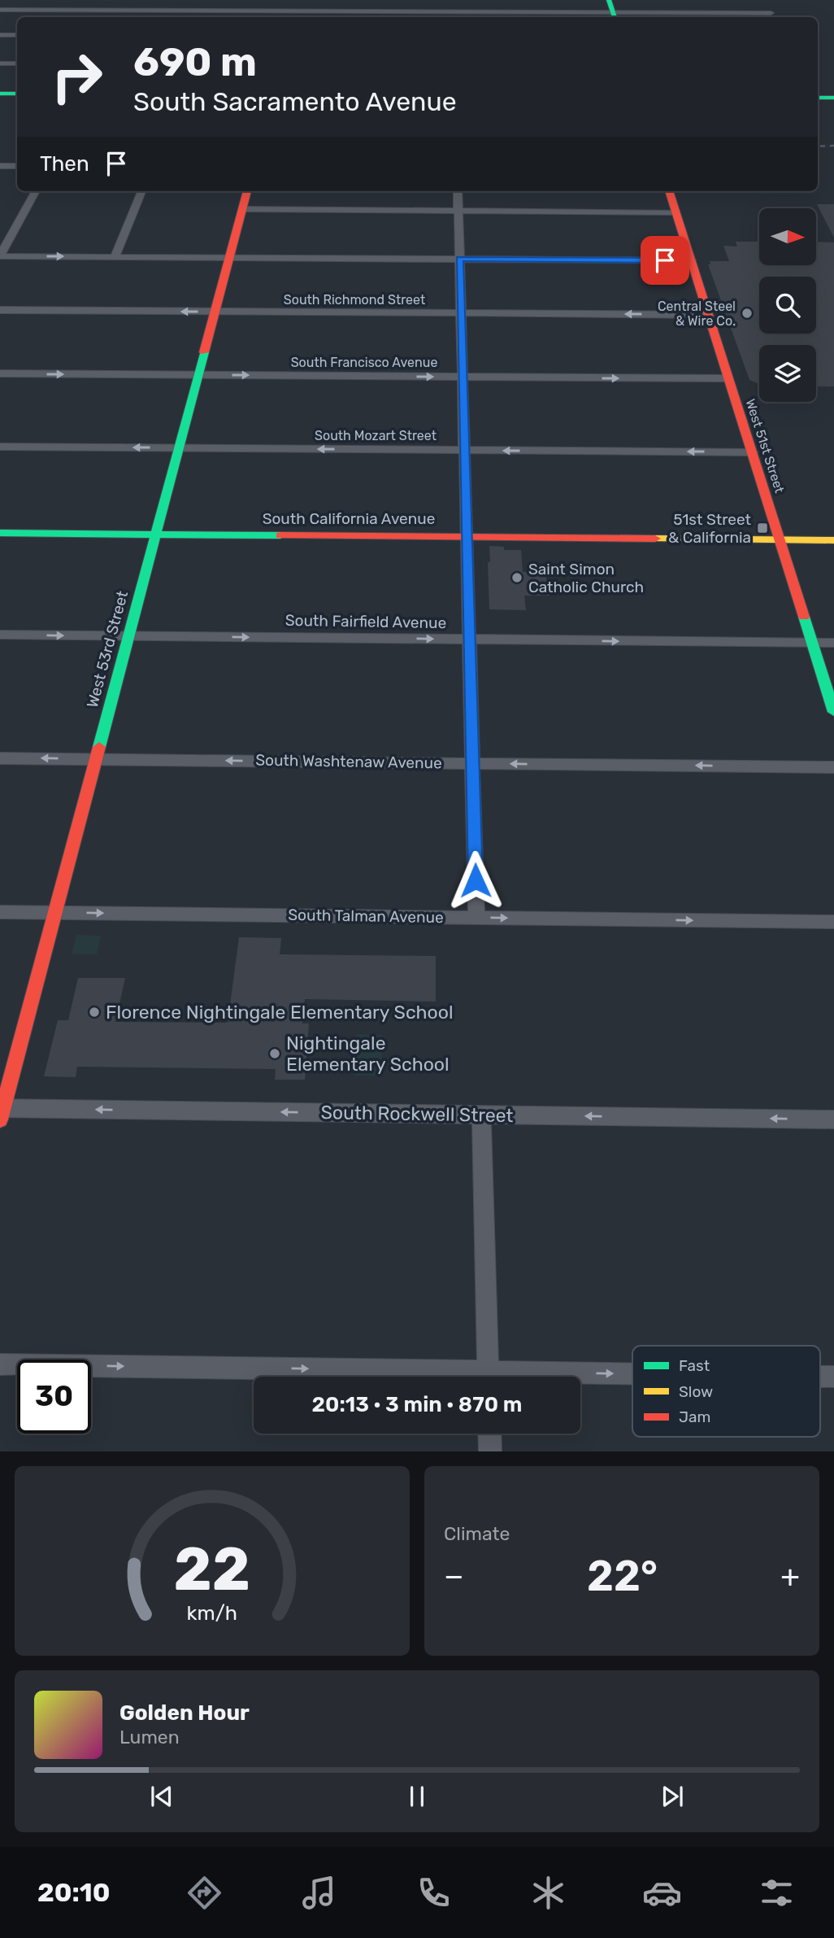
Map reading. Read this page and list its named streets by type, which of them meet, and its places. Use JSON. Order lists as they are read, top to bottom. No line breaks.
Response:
{"streets":{"street":["South Richmond Street","South Francisco Avenue","South Mozart Street","West 51st Street","South California Avenue","South Fairfield Avenue","West 53rd Street","South Washtenaw Avenue","South Talman Avenue","South Rockwell Street"]},"crossings":[["South Richmond Street","West 51st Street"],["South Richmond Street","West 53rd Street"],["South Francisco Avenue","West 51st Street"],["South Francisco Avenue","West 53rd Street"],["South Mozart Street","West 51st Street"],["South Mozart Street","West 53rd Street"],["West 51st Street","South California Avenue"],["West 51st Street","South Fairfield Avenue"],["South California Avenue","West 53rd Street"],["South Fairfield Avenue","West 53rd Street"],["West 53rd Street","South Washtenaw Avenue"],["West 53rd Street","South Talman Avenue"],["West 53rd Street","South Rockwell Street"]],"one_way":["South Mozart Street","South Fairfield Avenue","South Washtenaw Avenue","South Talman Avenue","South Rockwell Street"],"places":{"other":["Central Steel & Wire Co.","Saint Simon Catholic Church","Florence Nightingale Elementary School","Nightingale Elementary School"],"transit":["51st Street & California"]},"legend":["Fast","Slow","Jam"],"north":"right","page":{"turn":["690 m","South Sacramento Avenue"],"then":"Then","limit":"30","trip":"20:13 · 3 min · 870 m","tile":"Climate","heat":["−","22°","+"],"song":["Golden Hour","Lumen"],"tabs":"20:10","gauge":["22","km/h"]}}
